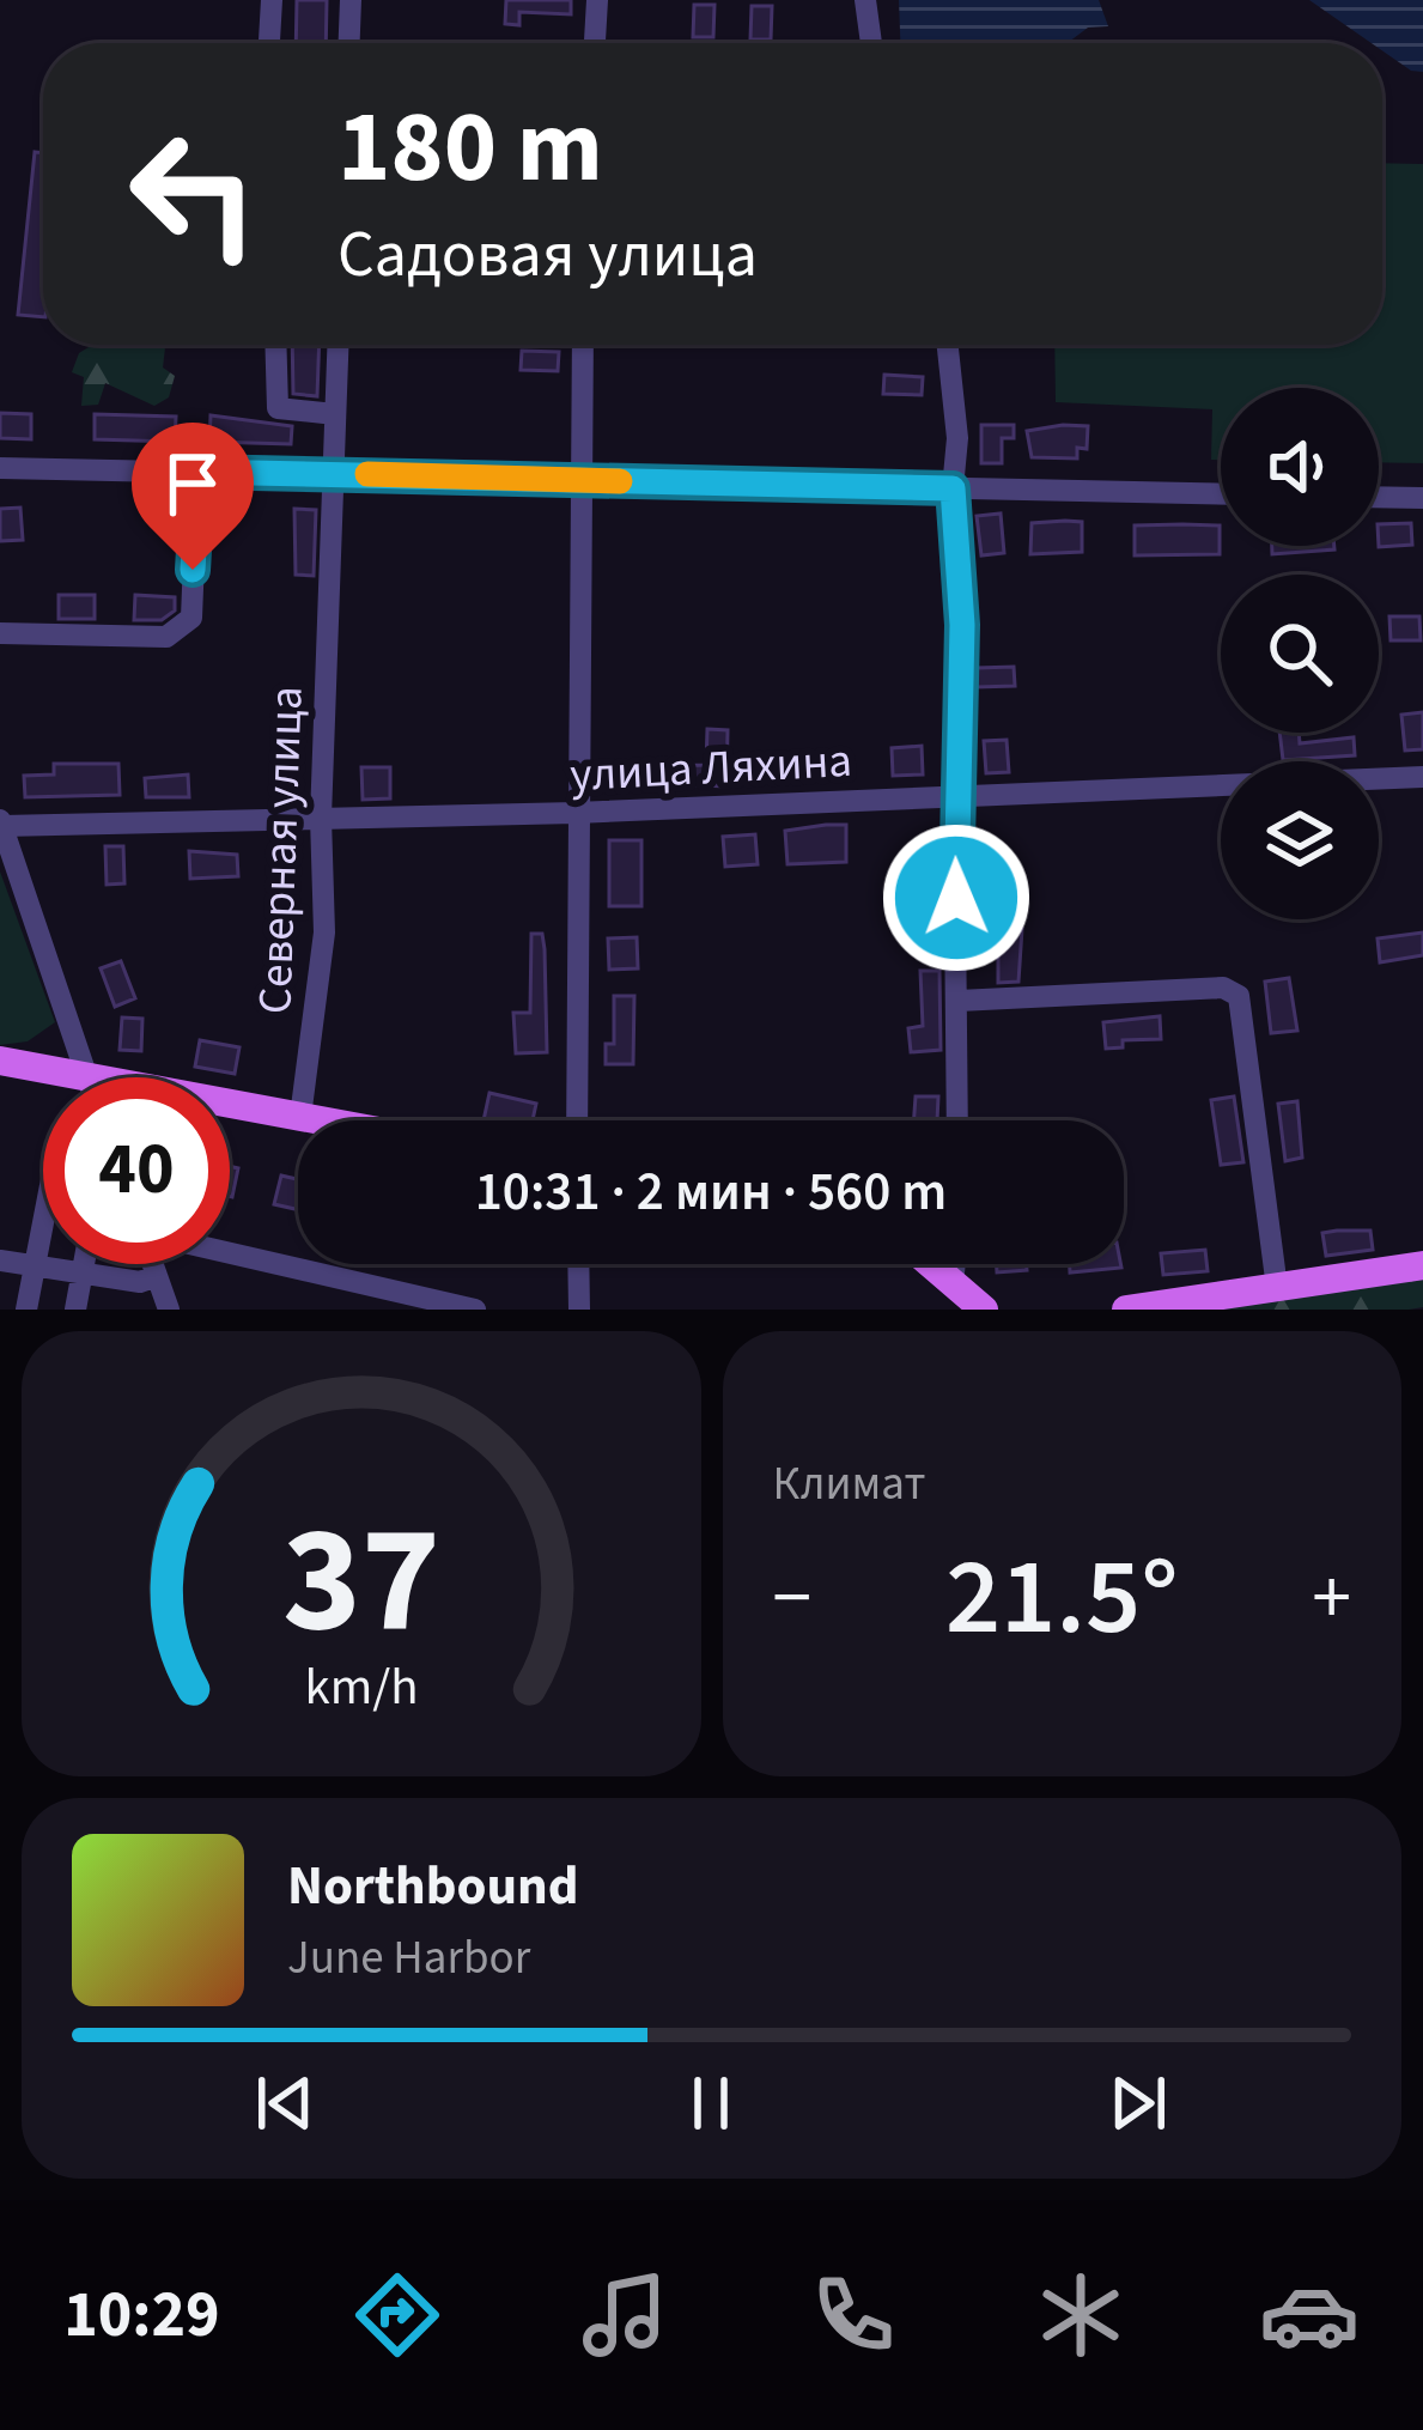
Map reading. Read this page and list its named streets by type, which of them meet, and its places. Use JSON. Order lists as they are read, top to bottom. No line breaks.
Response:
{"streets":{"street":["улица Ляхина","Северная улица"]},"crossings":[["улица Ляхина","Северная улица"]],"page":{"turn":["180 m","Садовая улица"],"limit":"40","trip":"10:31 · 2 мин · 560 m","tile":"Климат","heat":["−","21.5°","+"],"song":["Northbound","June Harbor"],"tabs":"10:29","gauge":["37","km/h"]}}
